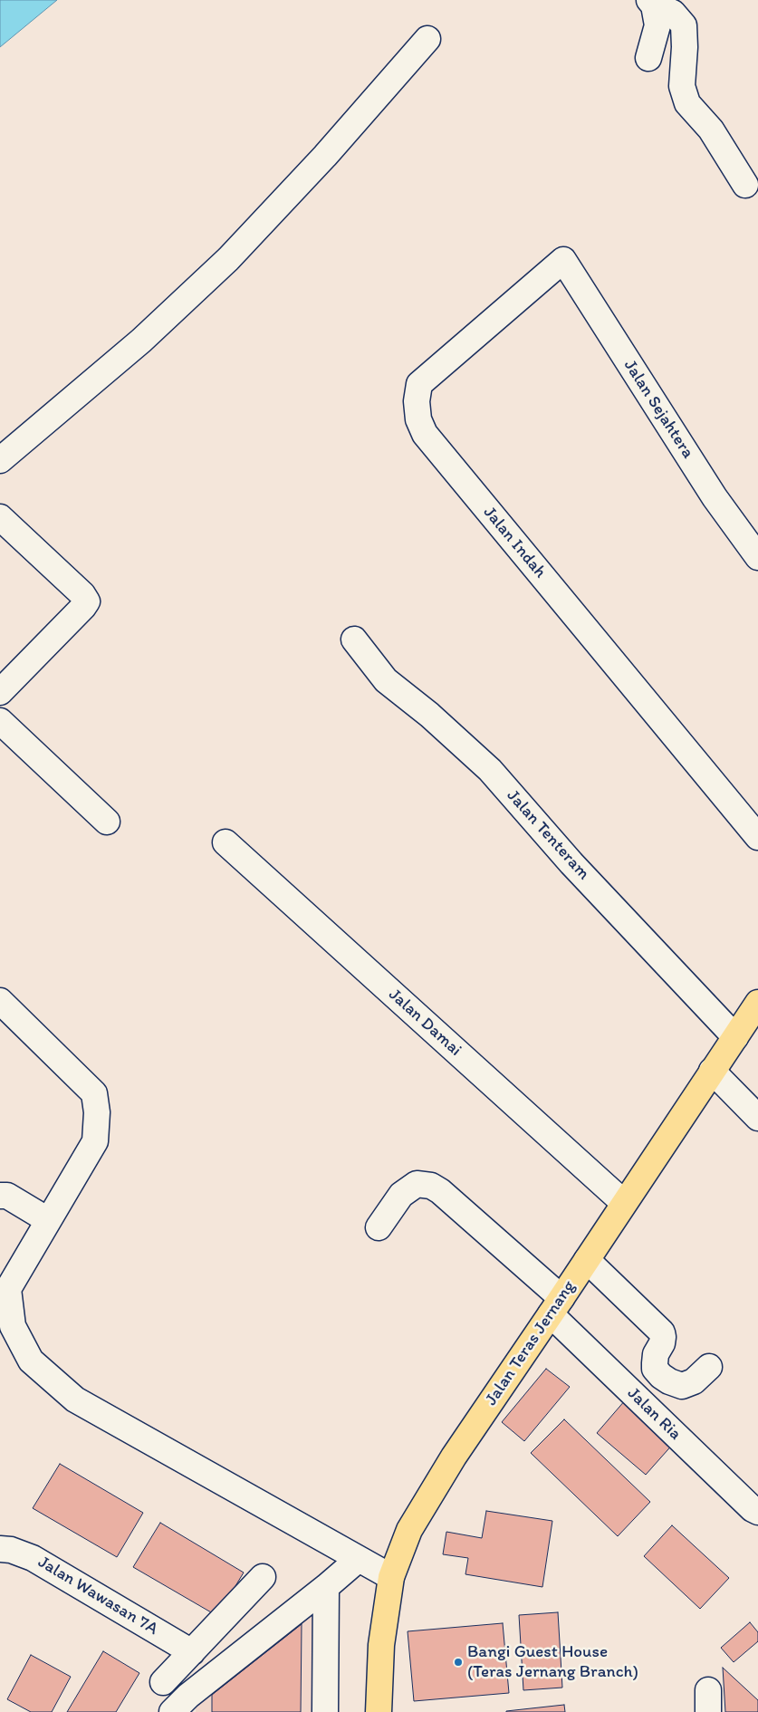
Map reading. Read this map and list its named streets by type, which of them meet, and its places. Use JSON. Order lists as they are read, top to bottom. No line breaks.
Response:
{"streets":{"main road":["Jalan Teras Jernang"],"street":["Jalan Sejahtera","Jalan Indah","Jalan Tenteram","Jalan Damai","Jalan Ria","Jalan Wawasan 7A"]},"crossings":[["Jalan Sejahtera","Jalan Indah"],["Jalan Tenteram","Jalan Teras Jernang"],["Jalan Damai","Jalan Teras Jernang"],["Jalan Teras Jernang","Jalan Ria"]],"places":["Bangi Guest House (Teras Jernang Branch)"]}
